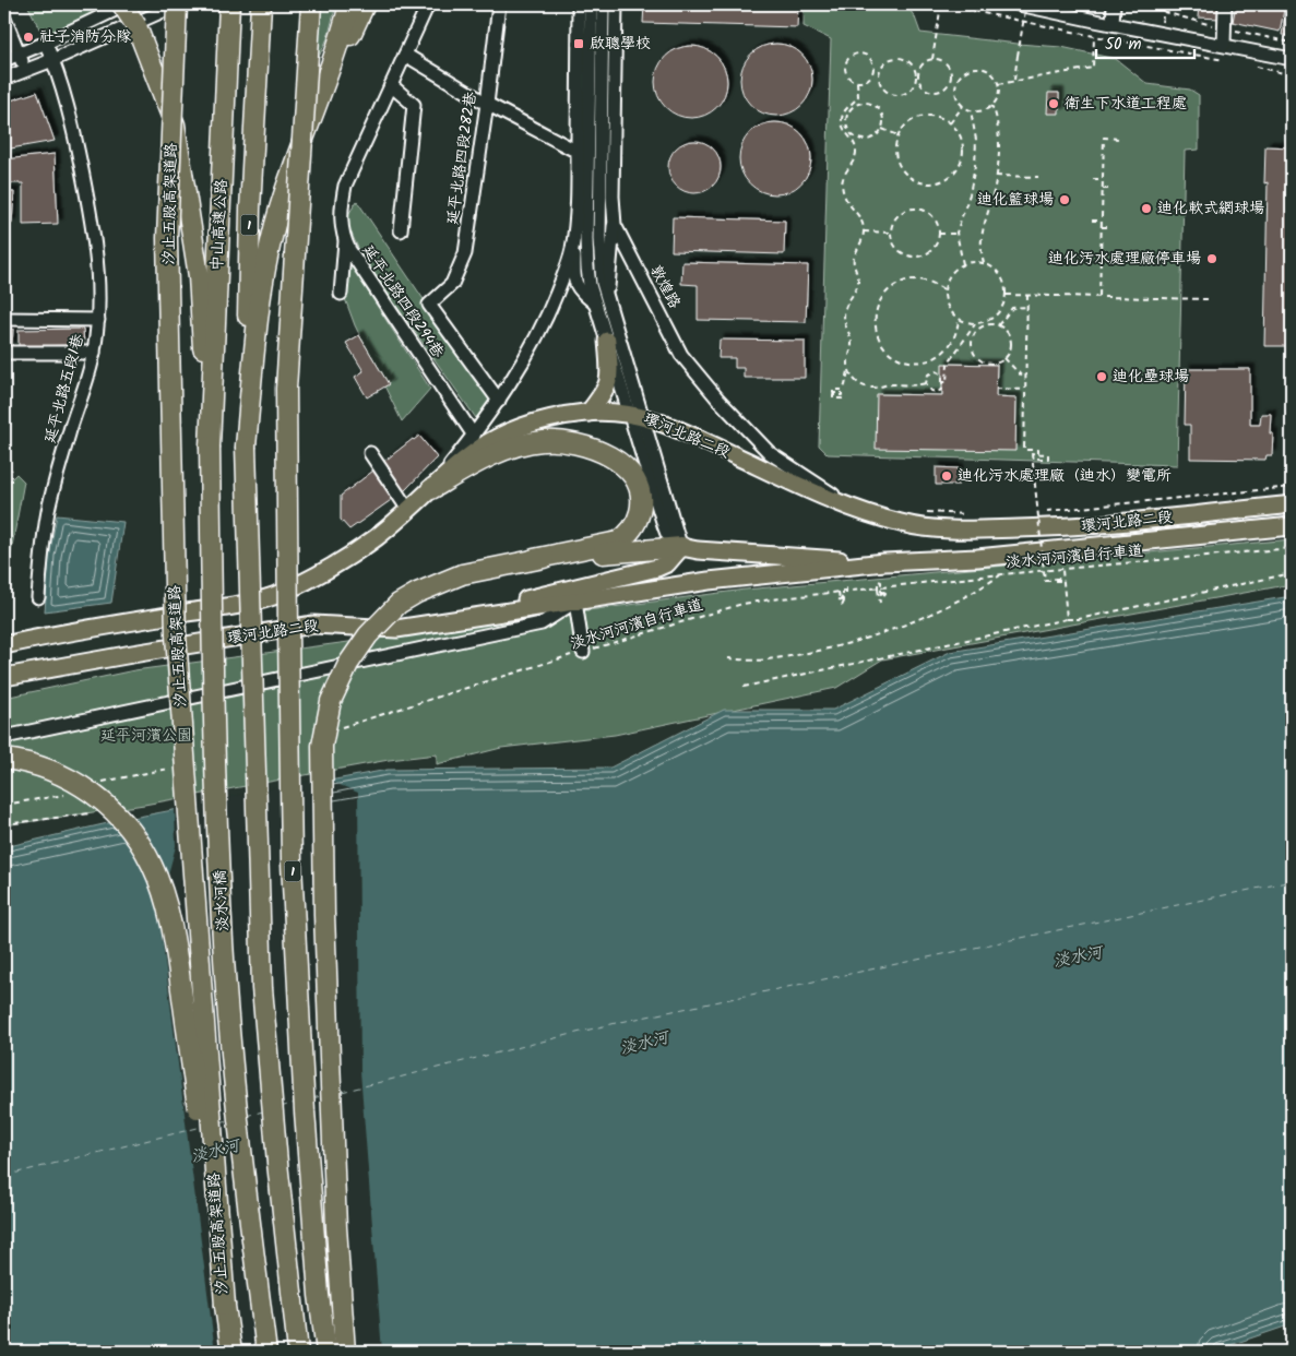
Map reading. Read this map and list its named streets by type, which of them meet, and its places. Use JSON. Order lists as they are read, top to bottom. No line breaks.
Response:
{"streets":{"highway":["汐止五股高架道路","中山高速公路","1","淡水河橋"],"main road":["環河北路二段"],"street":["延平北路四段282巷","敦煌路","延平北路四段294巷","延平北路五段1巷"],"path":["淡水河河濱自行車道"]},"crossings":[["中山高速公路","1"],["中山高速公路","淡水河橋"],["敦煌路","環河北路二段"]],"water":["淡水河"],"parks":["延平河濱公園"],"places":{"other":["社子消防分隊","衛生下水道工程處","迪化籃球場","迪化軟式網球場","迪化汚水處理廠停車場","迪化壘球場","迪化污水處理廠（迪水）變電所"],"transit":["啟聰學校"]},"scale_bar":"50 m"}
